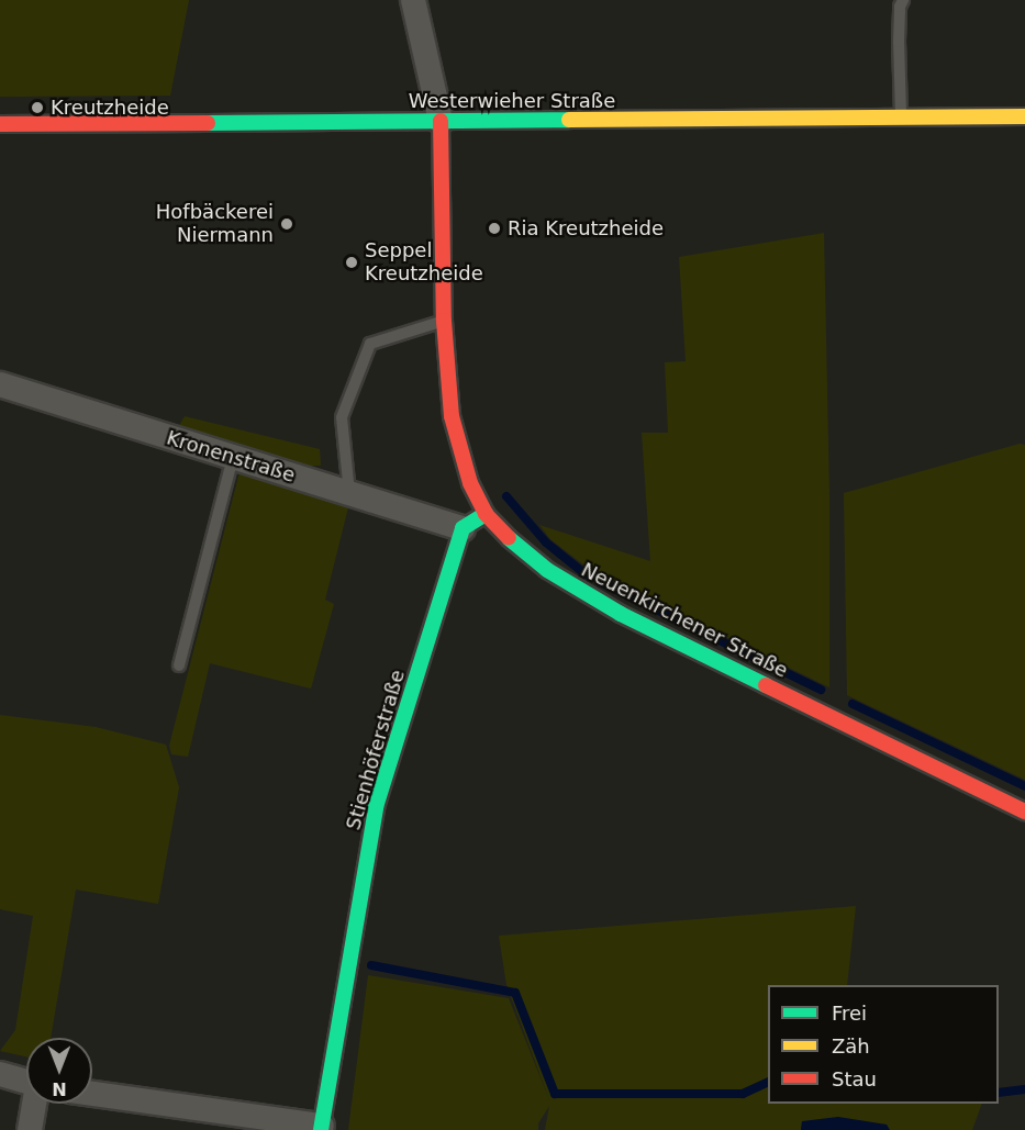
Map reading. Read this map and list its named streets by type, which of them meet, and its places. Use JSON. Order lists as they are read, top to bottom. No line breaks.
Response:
{"streets":{"street":["Westerwieher Straße","Kronenstraße","Neuenkirchener Straße","Stienhöferstraße"]},"crossings":[["Westerwieher Straße","Neuenkirchener Straße"],["Kronenstraße","Stienhöferstraße"]],"places":["Kreutzheide","Hofbäckerei Niermann","Ria Kreutzheide","Seppel Kreutzheide"],"legend":["Frei","Zäh","Stau"],"north":"bottom"}
